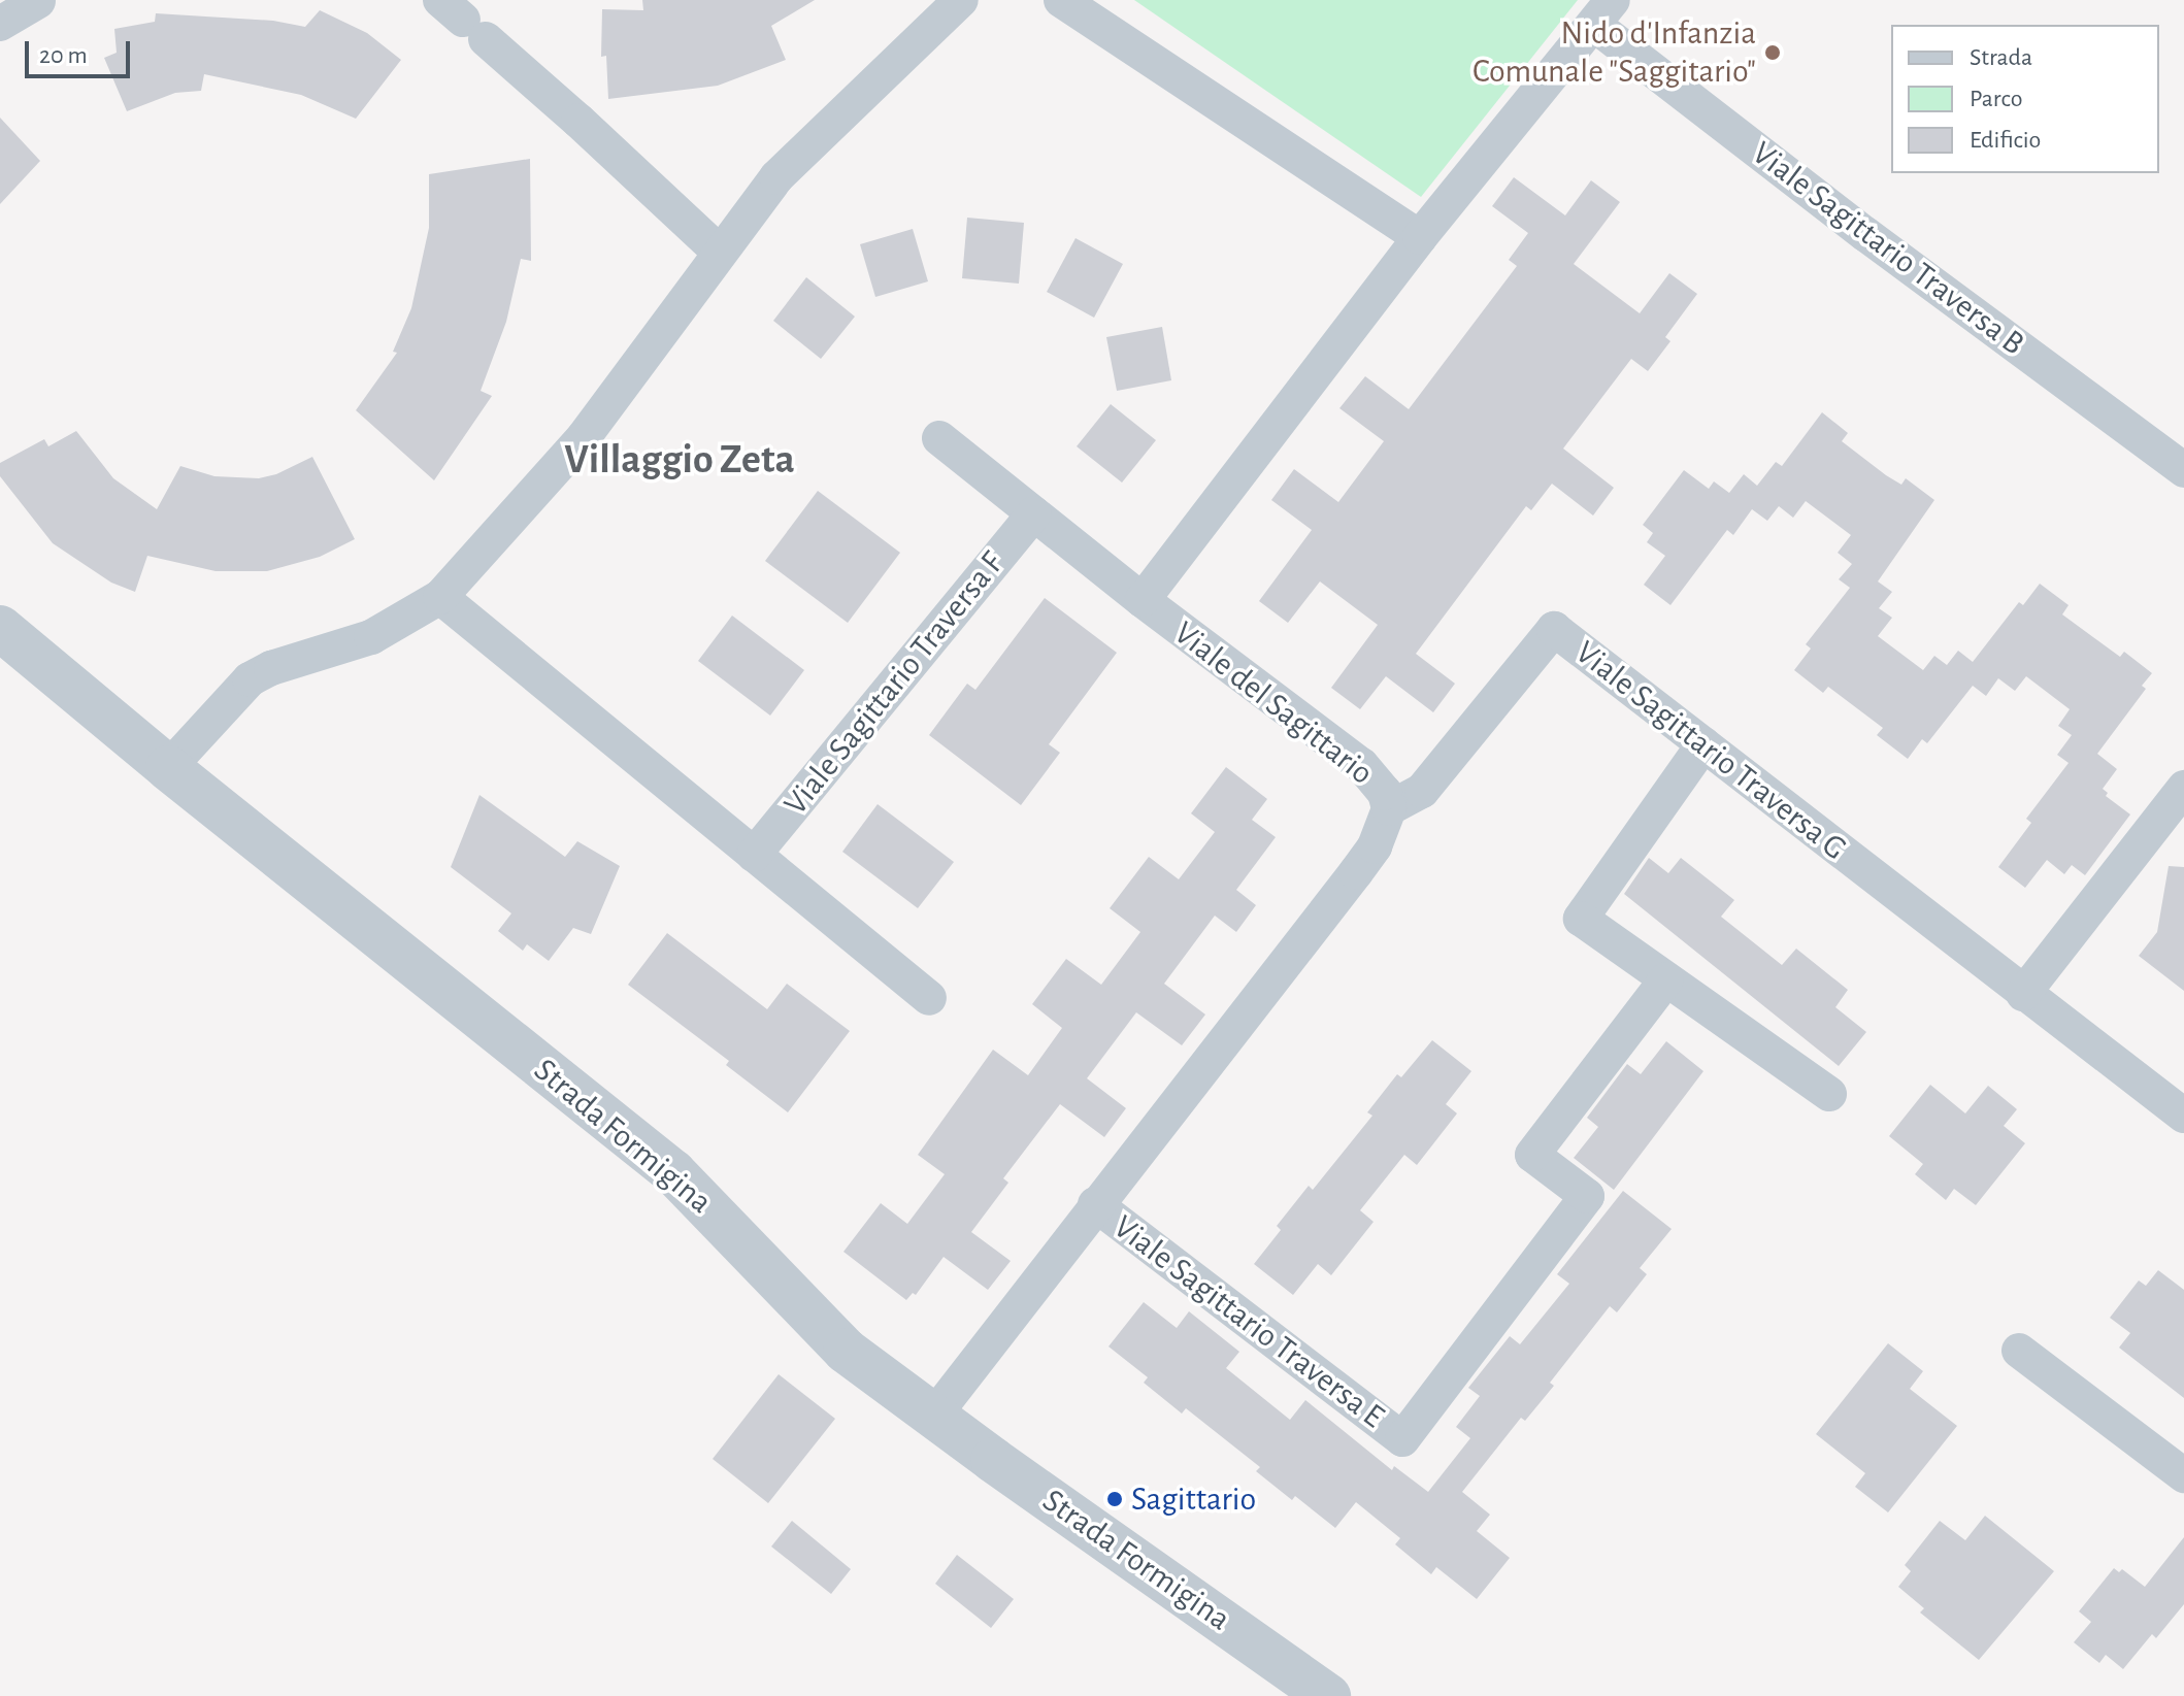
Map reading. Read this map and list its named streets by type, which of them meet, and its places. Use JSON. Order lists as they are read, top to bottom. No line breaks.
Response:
{"streets":{"street":["Viale Sagittario Traversa B","Viale Sagittario Traversa F","Viale del Sagittario","Viale Sagittario Traversa G","Strada Formigina","Viale Sagittario Traversa E"]},"crossings":[["Viale Sagittario Traversa B","Viale del Sagittario"],["Viale del Sagittario","Viale Sagittario Traversa G"],["Viale del Sagittario","Strada Formigina"],["Viale del Sagittario","Viale Sagittario Traversa E"]],"districts":["Villaggio Zeta"],"places":["Nido d'Infanzia Comunale \"Saggitario\"","Sagittario"],"legend":["Strada","Parco","Edificio"],"scale_bar":"20 m"}
